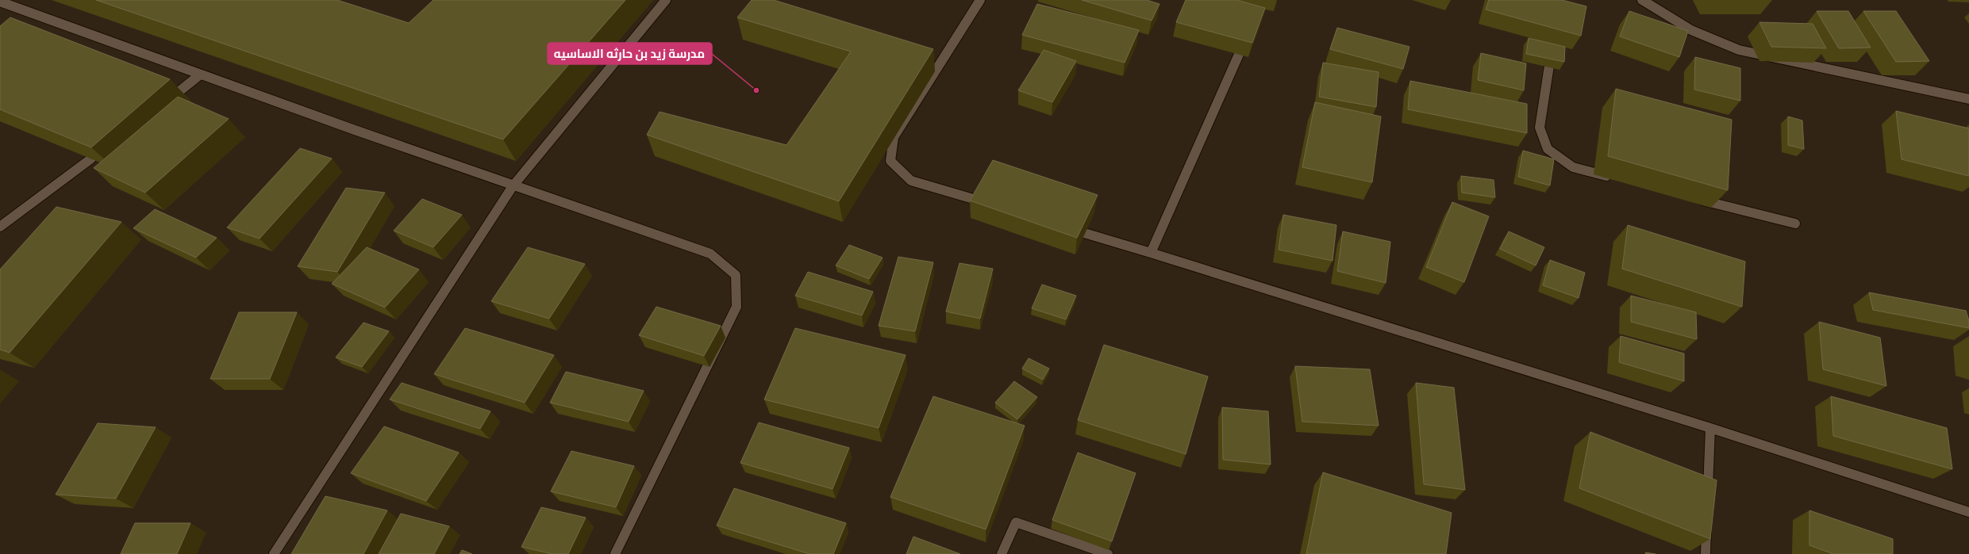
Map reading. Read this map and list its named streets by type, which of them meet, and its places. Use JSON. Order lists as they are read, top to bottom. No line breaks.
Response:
{"places":["مدرسة زيد بن حارثه الاساسيه"]}
